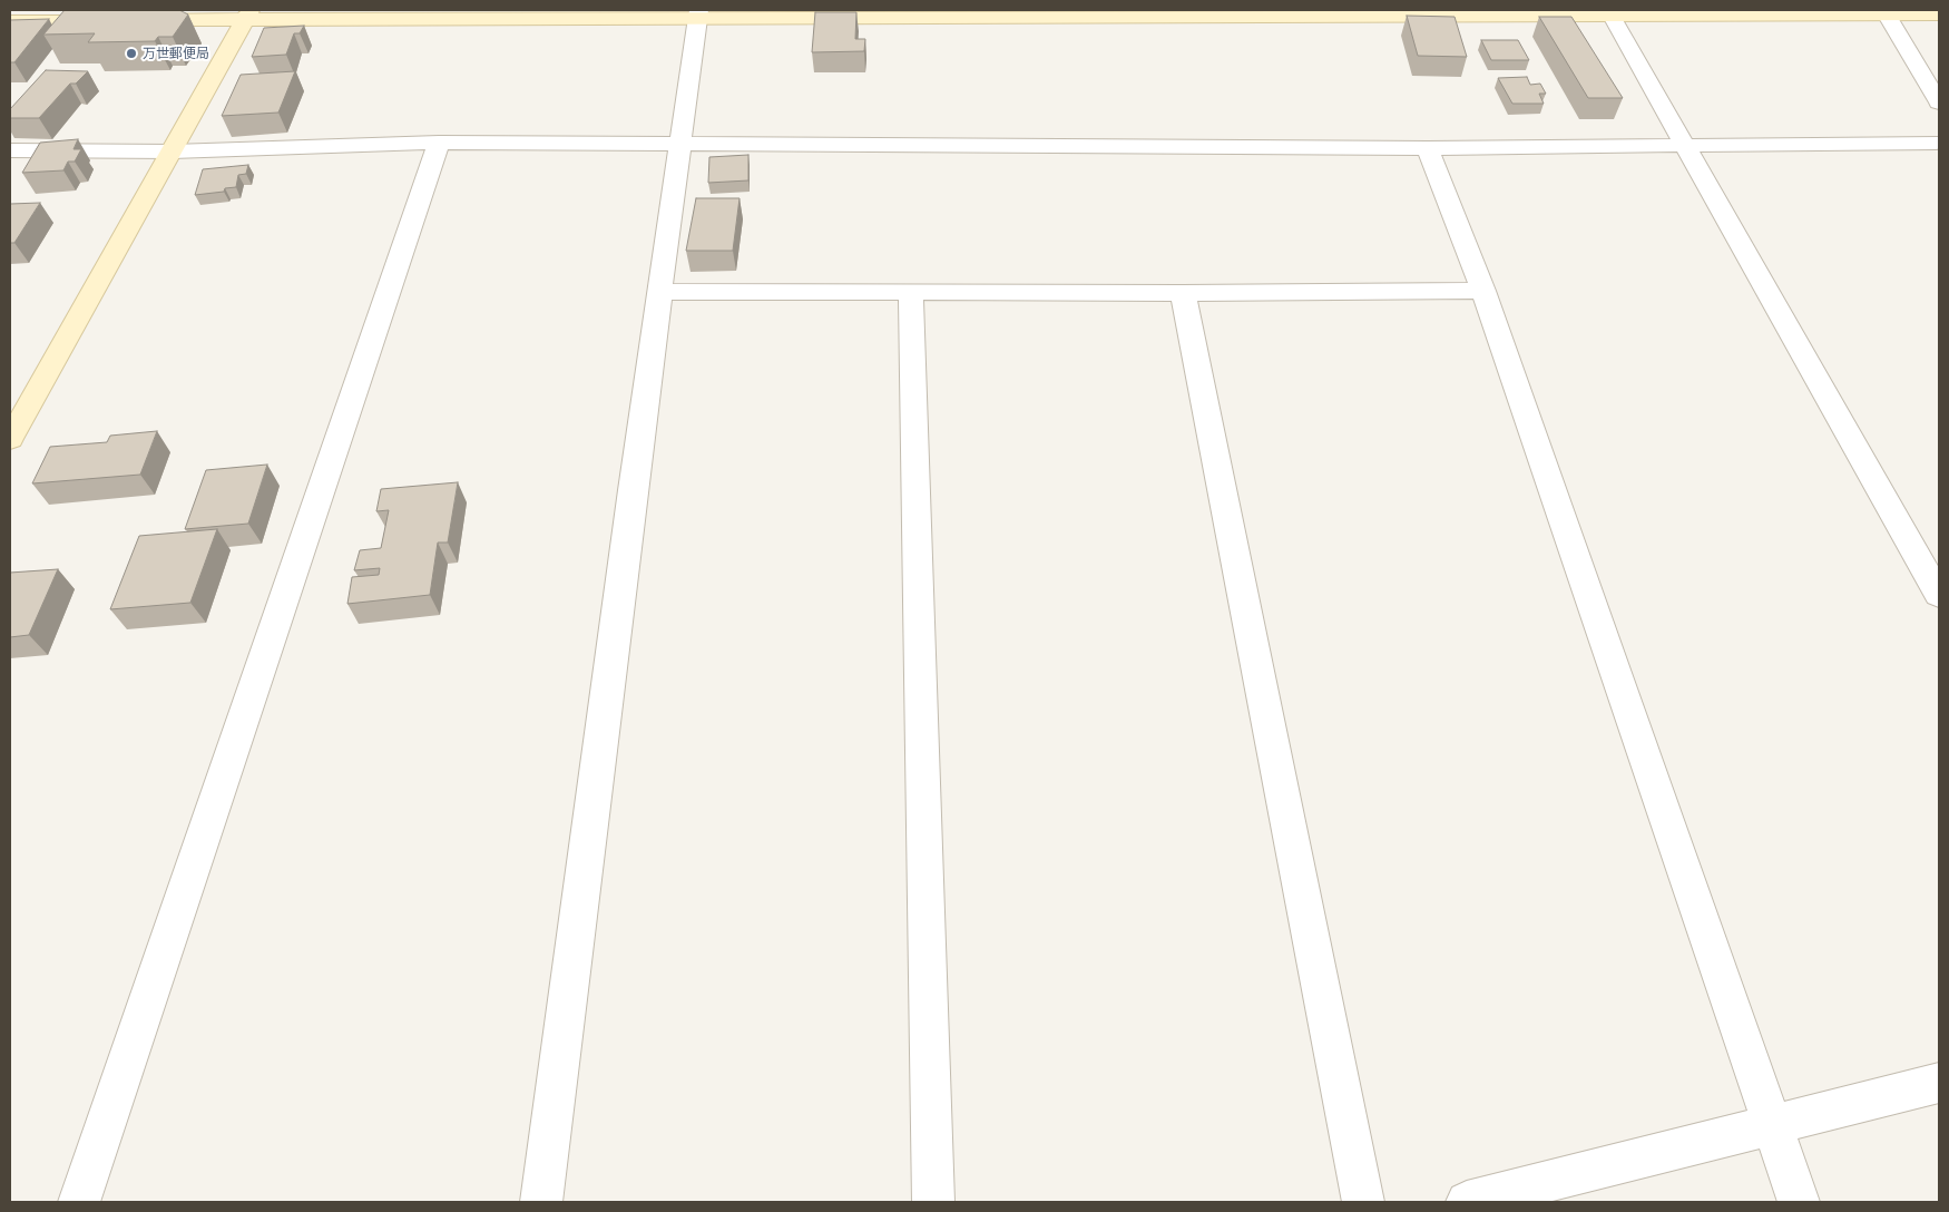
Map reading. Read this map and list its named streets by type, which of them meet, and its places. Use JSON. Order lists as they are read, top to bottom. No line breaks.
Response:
{"places":["万世郵便局"]}
